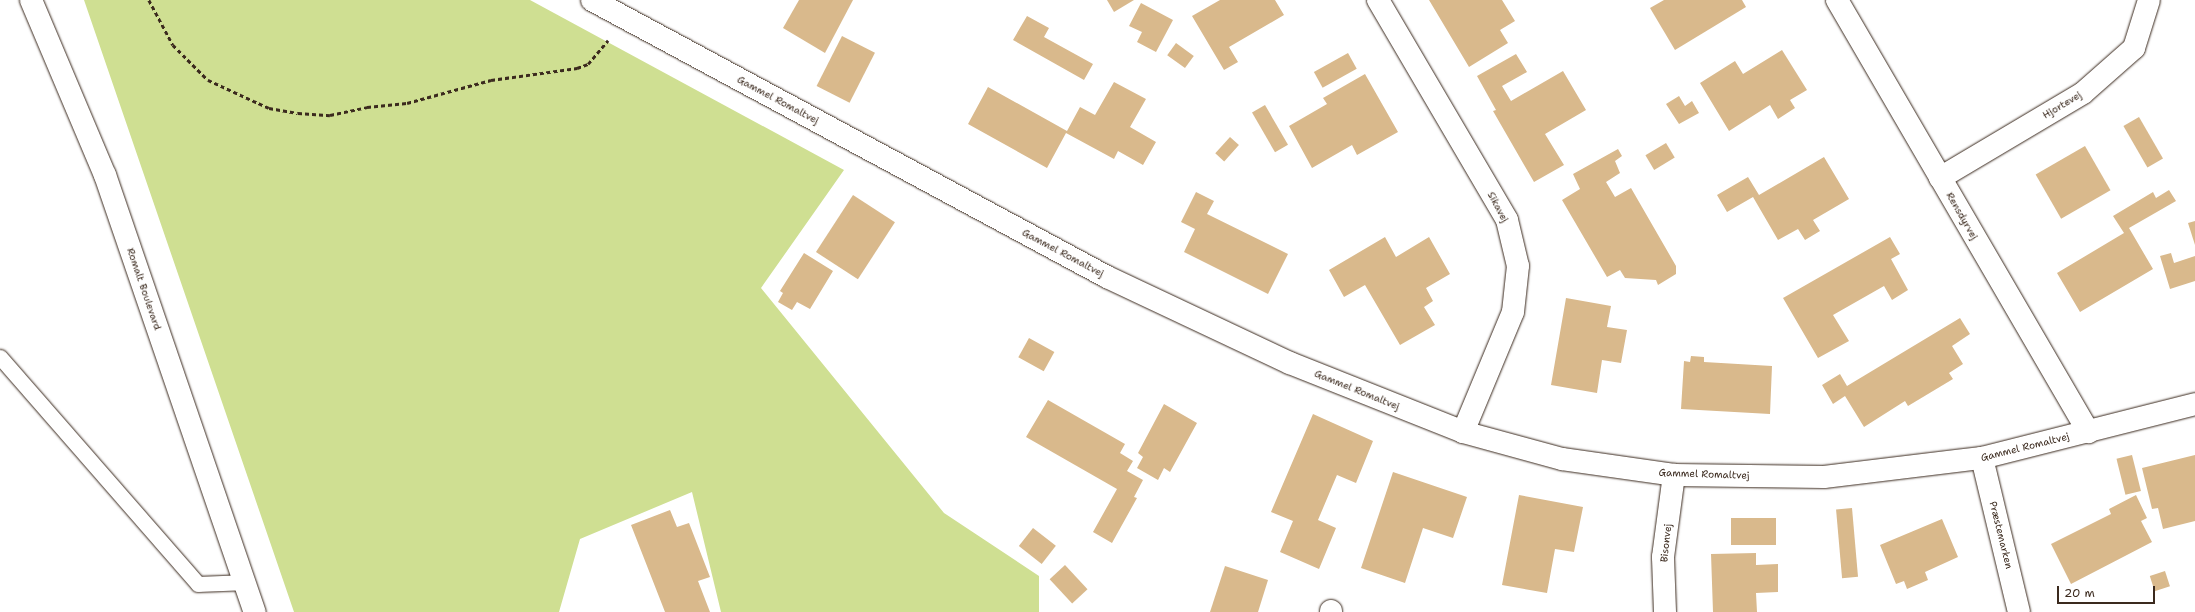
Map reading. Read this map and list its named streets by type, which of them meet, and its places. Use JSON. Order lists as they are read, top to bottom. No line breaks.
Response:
{"streets":{"street":["Gammel Romaltvej","Hjortevej","Sikavej","Rensdyrvej","Romalt Boulevard","Præstemarken","Bisonvej"]},"crossings":[["Gammel Romaltvej","Sikavej"],["Gammel Romaltvej","Rensdyrvej"],["Gammel Romaltvej","Præstemarken"],["Gammel Romaltvej","Bisonvej"],["Hjortevej","Rensdyrvej"]],"scale_bar":"20 m"}
